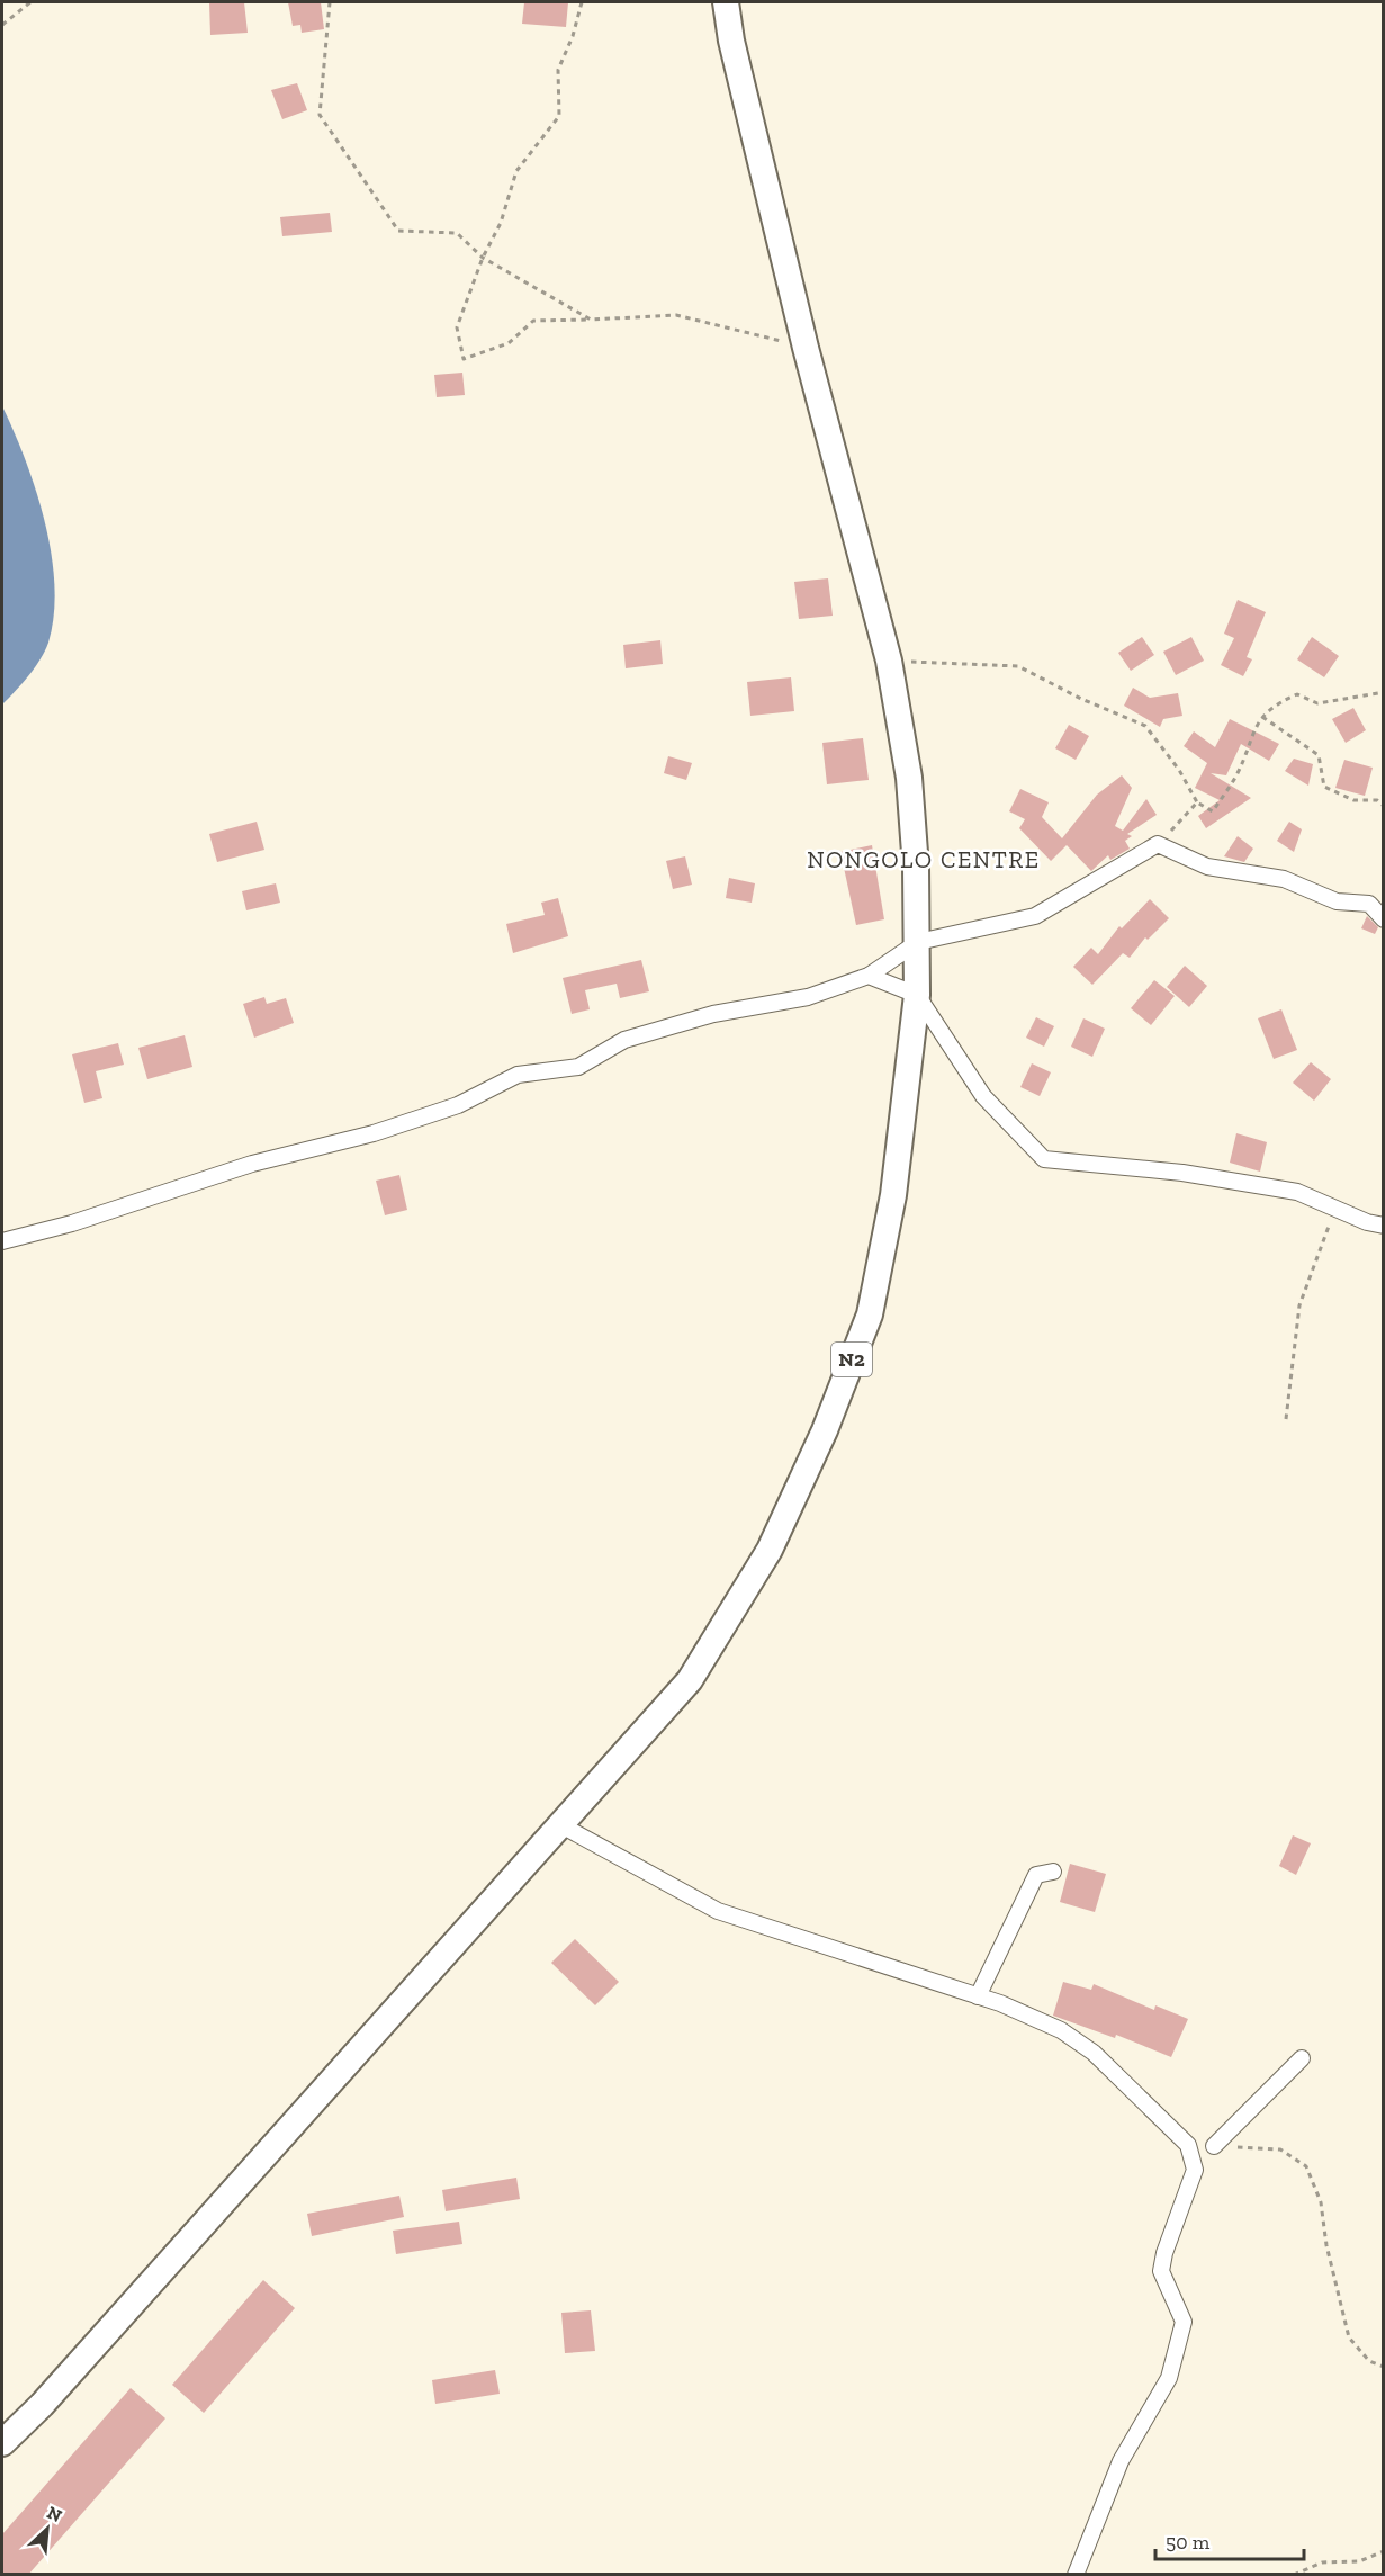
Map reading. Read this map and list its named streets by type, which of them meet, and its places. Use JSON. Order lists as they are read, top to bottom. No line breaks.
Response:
{"streets":{"highway":["N2"]},"districts":["NONGOLO CENTRE"],"scale_bar":"50 m","north":"top right"}
